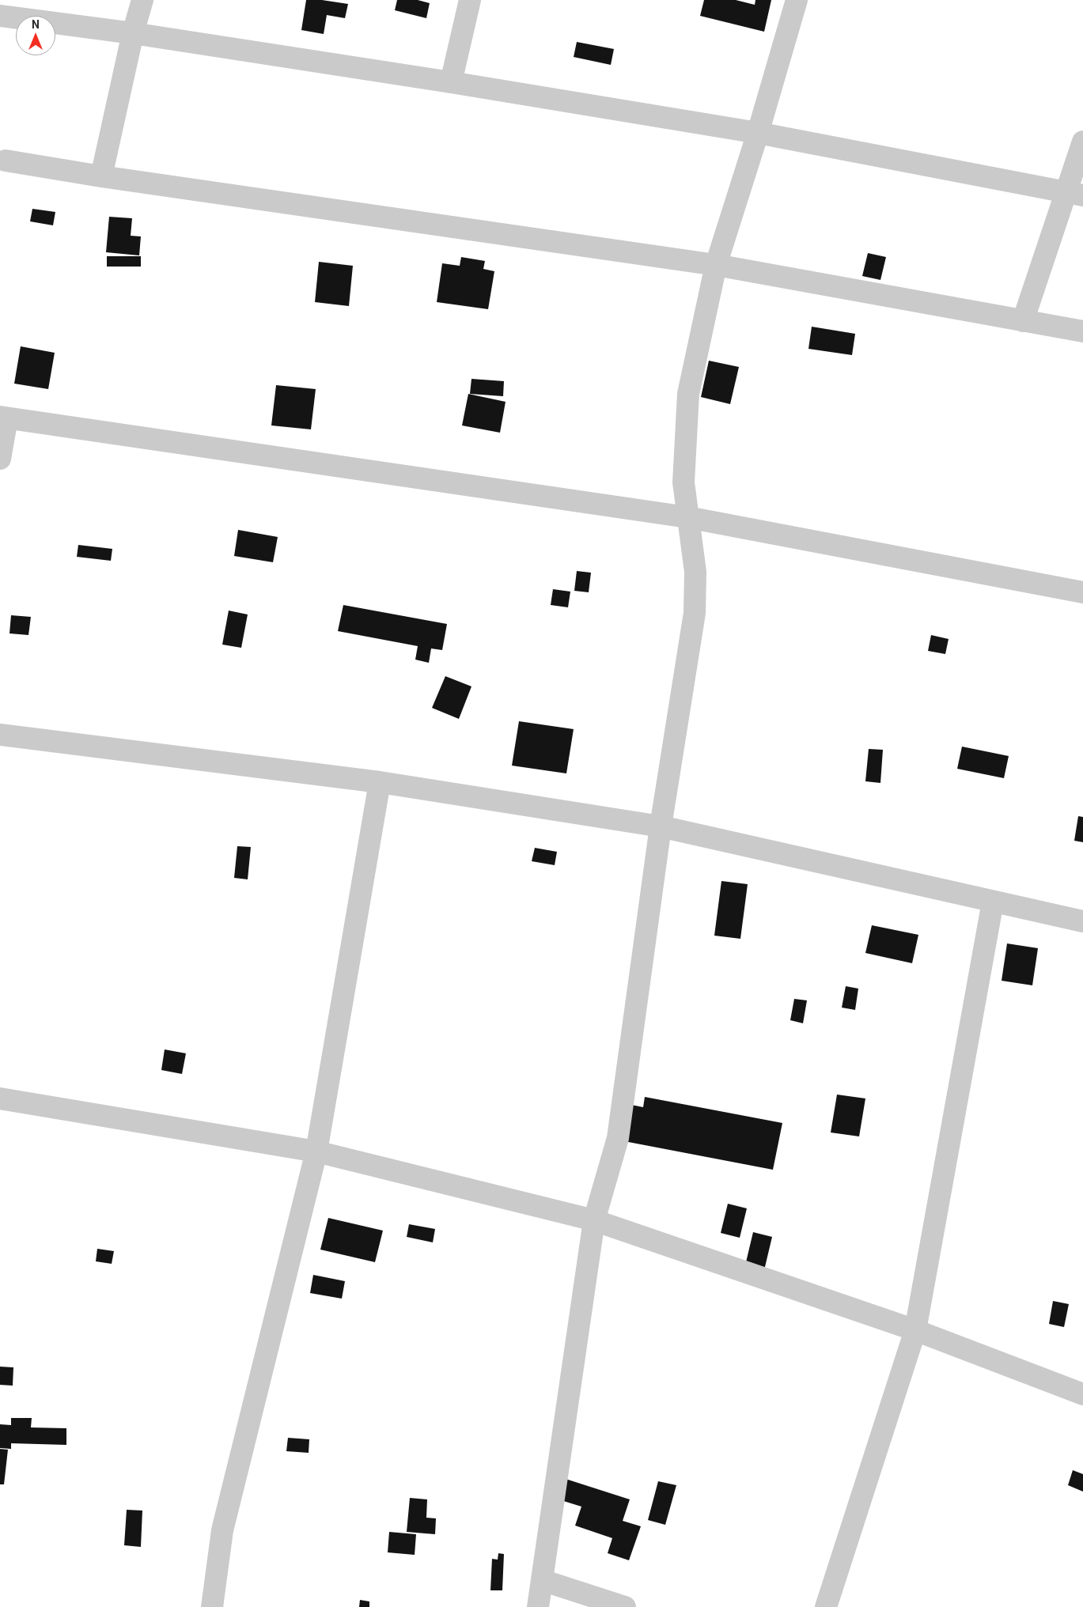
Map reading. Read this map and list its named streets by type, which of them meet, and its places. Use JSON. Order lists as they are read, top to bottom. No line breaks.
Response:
{"north":"top"}
